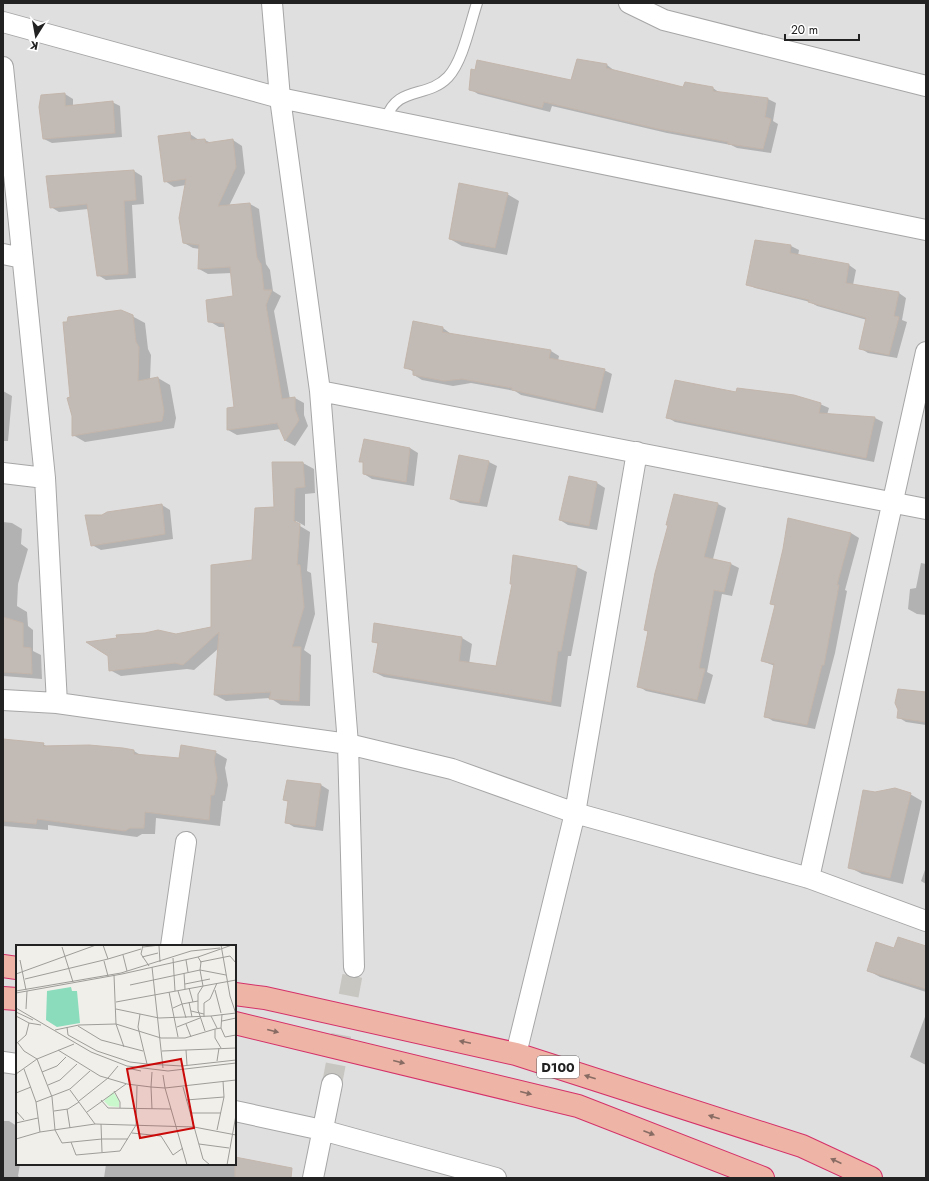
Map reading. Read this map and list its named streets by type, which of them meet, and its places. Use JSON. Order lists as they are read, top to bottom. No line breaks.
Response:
{"streets":{"highway":["D100"]},"scale_bar":"20 m","north":"bottom"}
